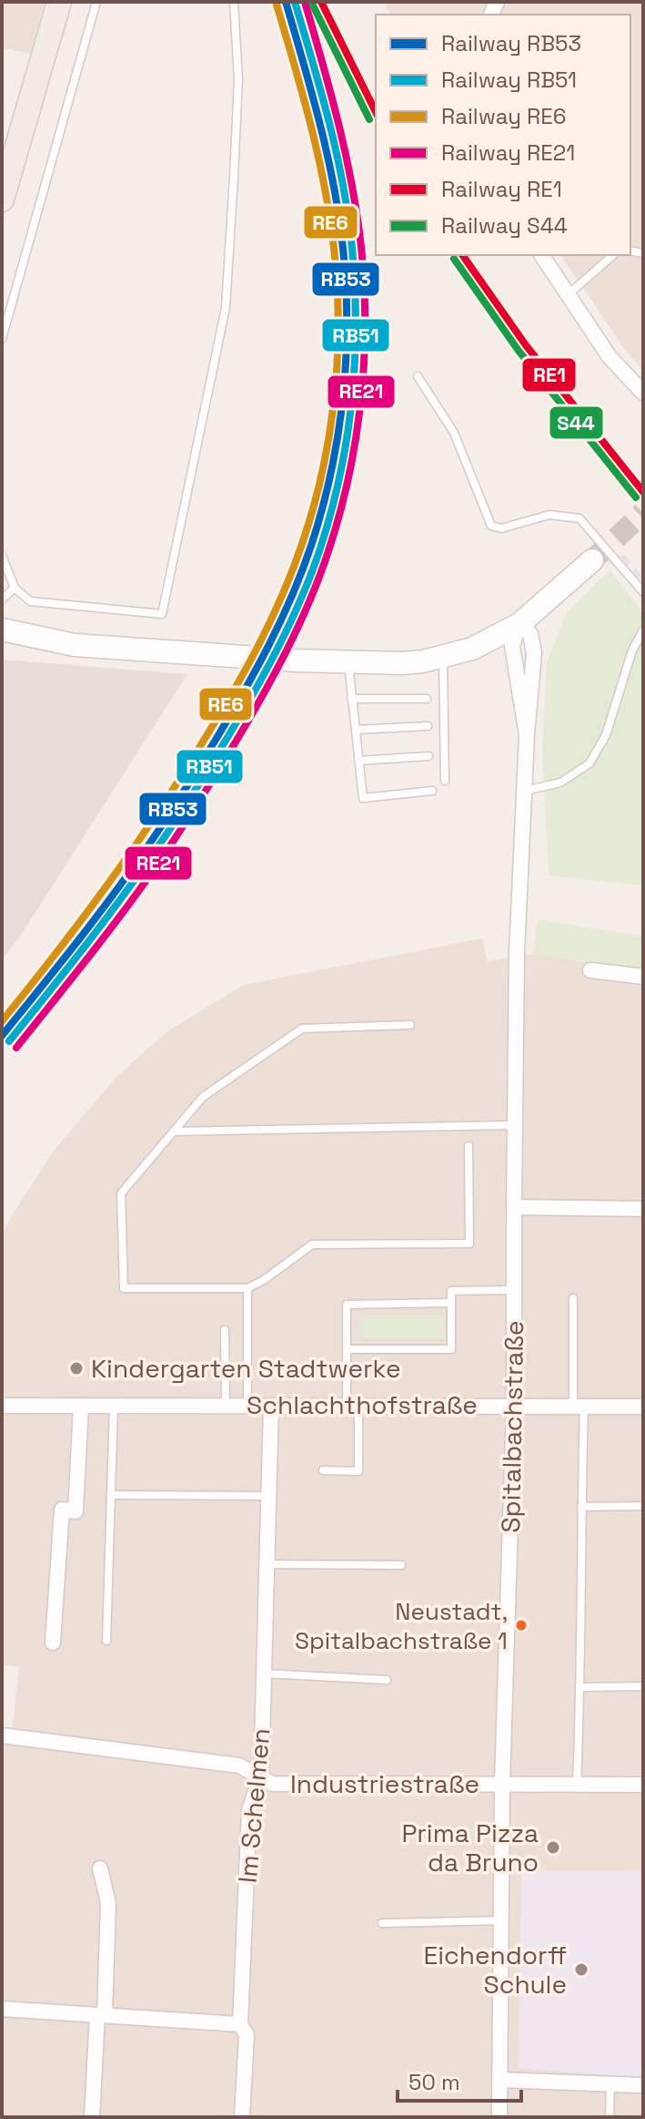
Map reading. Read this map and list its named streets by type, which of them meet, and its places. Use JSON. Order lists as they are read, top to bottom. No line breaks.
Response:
{"streets":{"street":["Schlachthofstraße","Spitalbachstraße","Industriestraße","Im Schelmen"]},"crossings":[["Schlachthofstraße","Spitalbachstraße"],["Schlachthofstraße","Im Schelmen"],["Spitalbachstraße","Industriestraße"],["Industriestraße","Im Schelmen"]],"places":["Kindergarten Stadtwerke","Neustadt, Spitalbachstraße 1","Prima Pizza da Bruno","Eichendorff Schule"],"lines":["rail line RB53","rail line RB51","rail line RE21","rail line RE1","rail line RE6","rail line S44"],"legend":["Railway RB53","Railway RB51","Railway RE6","Railway RE21","Railway RE1","Railway S44"],"scale_bar":"50 m"}
